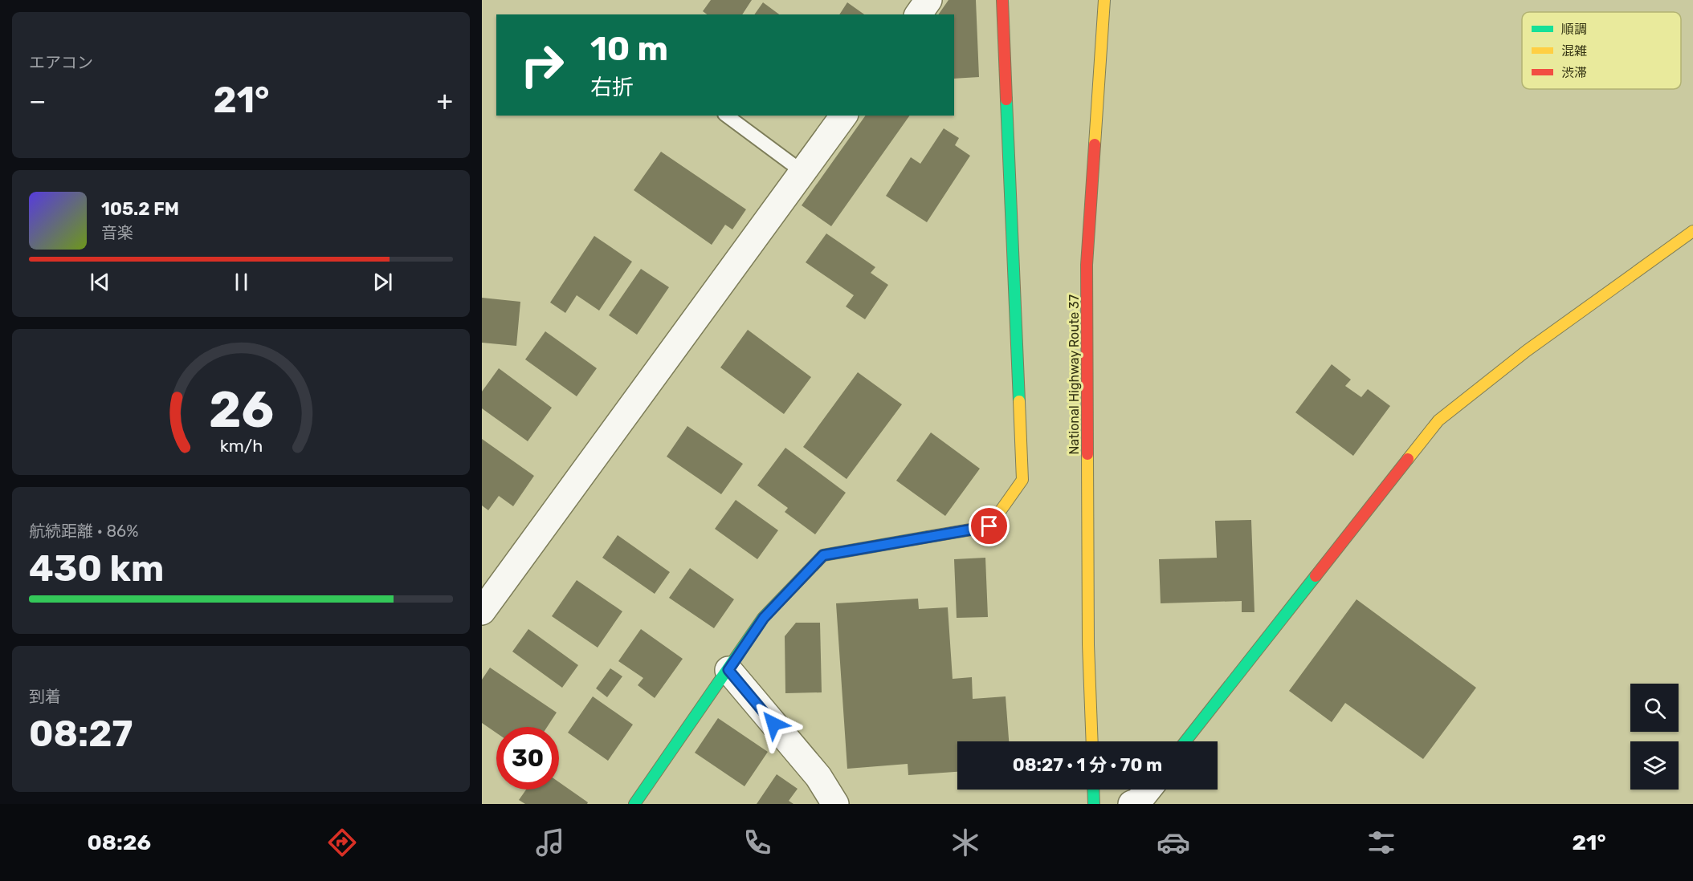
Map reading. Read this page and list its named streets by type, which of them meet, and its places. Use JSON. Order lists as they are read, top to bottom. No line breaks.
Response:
{"streets":{"main road":["National Highway Route 37"]},"legend":["順調","混雑","渋滞"],"page":{"tile":["エアコン",["航続距離 · 86%","430 km"],["到着","08:27"]],"turn":["10 m","右折"],"heat":["−","21°","+"],"song":["105.2 FM","音楽"],"limit":"30","trip":"08:27 · 1 分 · 70 m","tabs":["08:26","21°"],"gauge":["26","km/h"]}}
